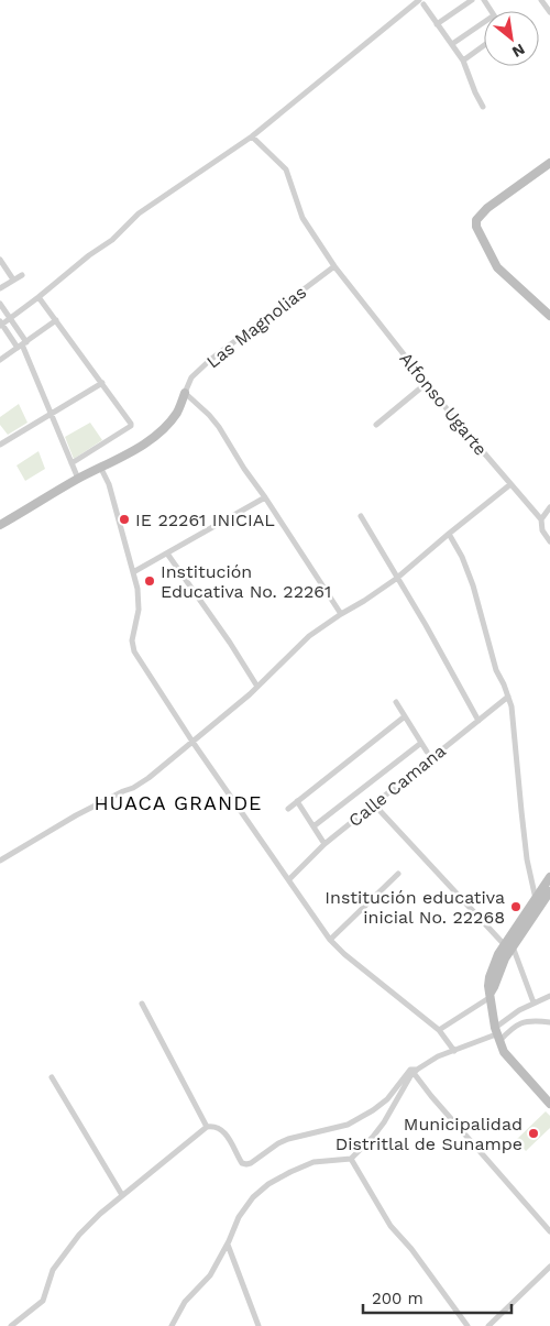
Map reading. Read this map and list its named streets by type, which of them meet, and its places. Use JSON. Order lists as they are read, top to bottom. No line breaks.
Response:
{"streets":{"street":["Las Magnolias","Alfonso Ugarte","Calle Camana"]},"crossings":[["Las Magnolias","Alfonso Ugarte"]],"districts":["HUACA GRANDE"],"places":["IE 22261 INICIAL","Institución Educativa No. 22261","Institución educativa inicial No. 22268","Municipalidad Distritlal de Sunampe"],"scale_bar":"200 m","north":"bottom right"}
